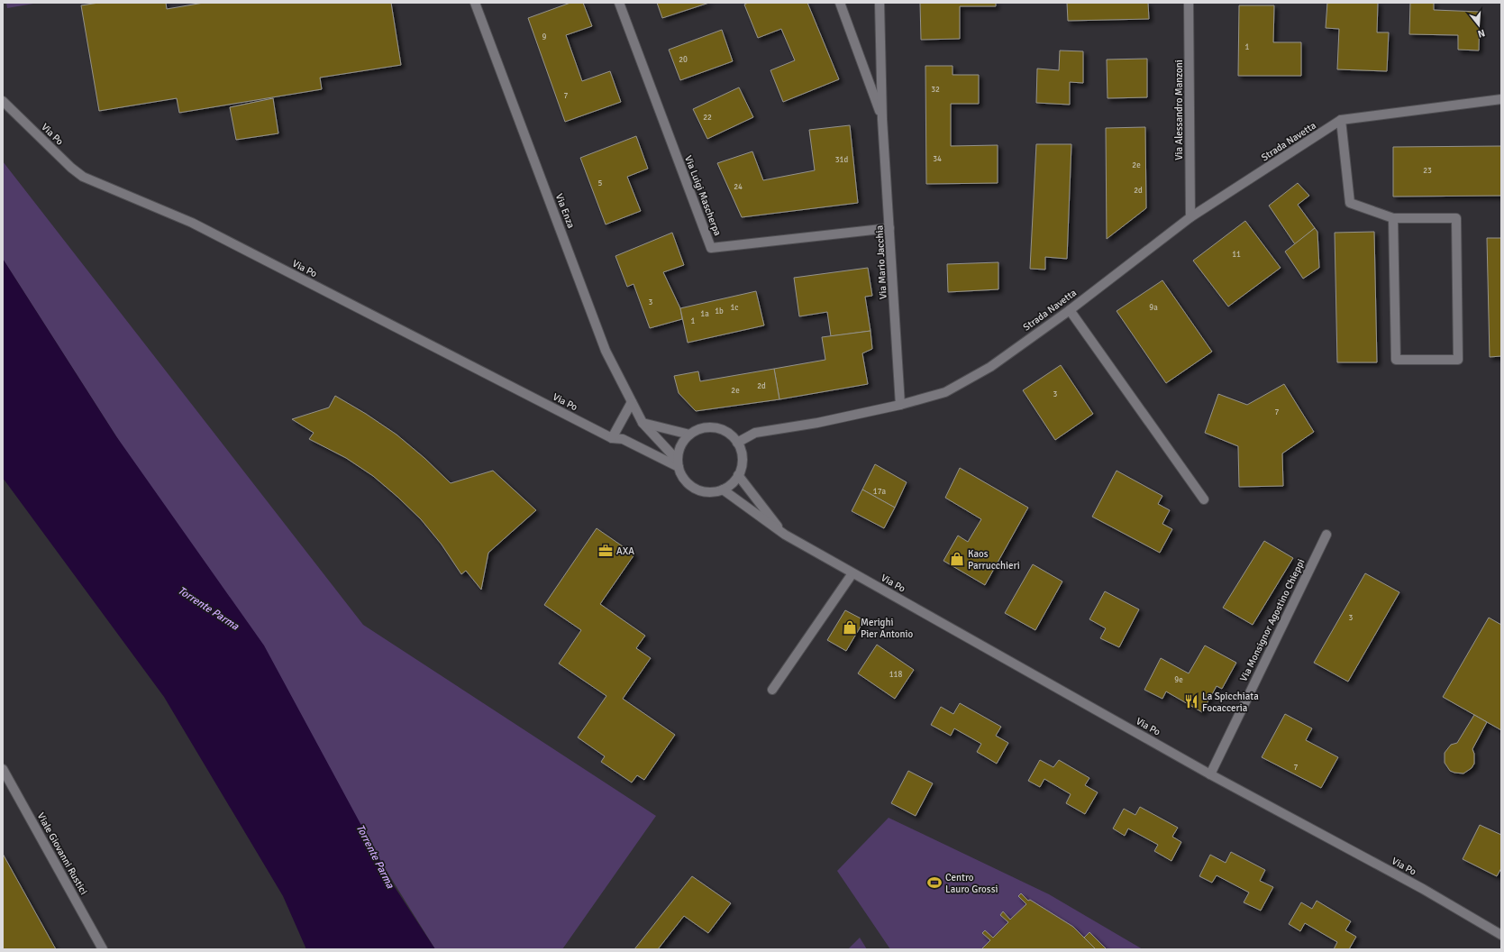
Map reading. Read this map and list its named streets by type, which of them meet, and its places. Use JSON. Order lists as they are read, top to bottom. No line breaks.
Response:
{"streets":{"street":["Via Alessandro Manzoni","Via Po","Strada Navetta","Via Luigi Mascherpa","Via Enza","Via Mario Jacchia","Via Monsignor Agostino Chieppi","Viale Giovanni Rustici"]},"crossings":[["Via Alessandro Manzoni","Strada Navetta"],["Via Po","Strada Navetta"],["Via Po","Via Monsignor Agostino Chieppi"],["Strada Navetta","Via Mario Jacchia"],["Via Luigi Mascherpa","Via Mario Jacchia"]],"water":["Torrente Parma"],"places":{"office":["AXA"],"shop":["Kaos Parrucchieri","Merighi Pier Antonio"],"restaurant":["La Spicchiata Focacceria"],"sports":["Centro Lauro Grossi"]},"house_numbers":["9","1","20","32","7","22","34","31d","2e","23","5","24","2d","11","3","1c","9a","1b","1a","1","2d","2e","3","7","17a","3","118","9e","7"],"north":"bottom"}
